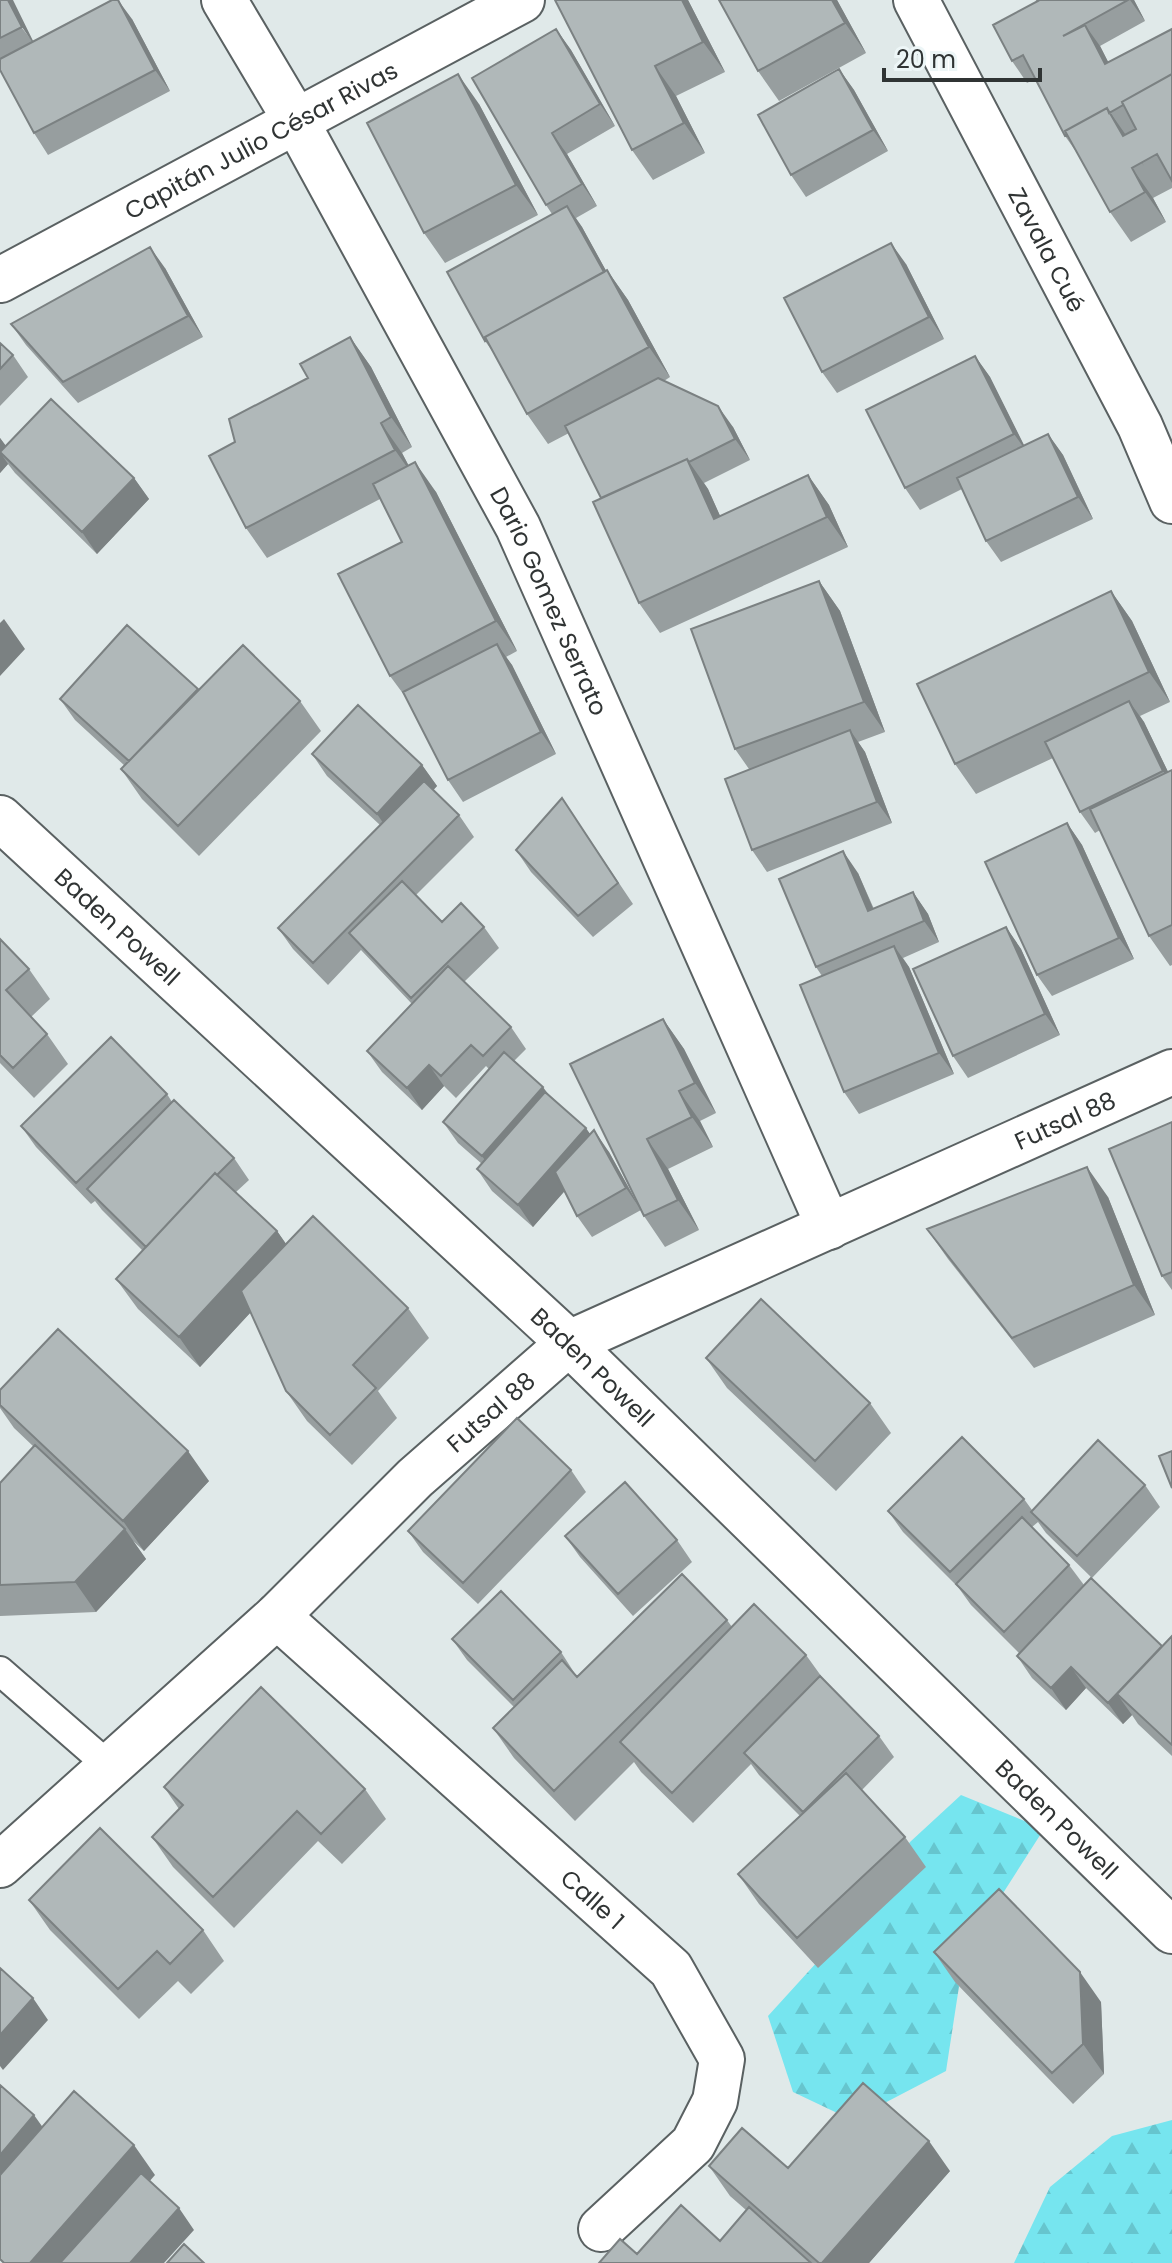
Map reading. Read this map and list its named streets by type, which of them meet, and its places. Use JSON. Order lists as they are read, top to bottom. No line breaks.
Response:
{"streets":{"street":["Capitán Julio César Rivas","Zavala Cué","Dario Gomez Serrato","Baden Powell","Futsal 88","Calle 1"]},"crossings":[["Capitán Julio César Rivas","Dario Gomez Serrato"],["Dario Gomez Serrato","Futsal 88"],["Baden Powell","Futsal 88"],["Futsal 88","Calle 1"]],"scale_bar":"20 m"}
